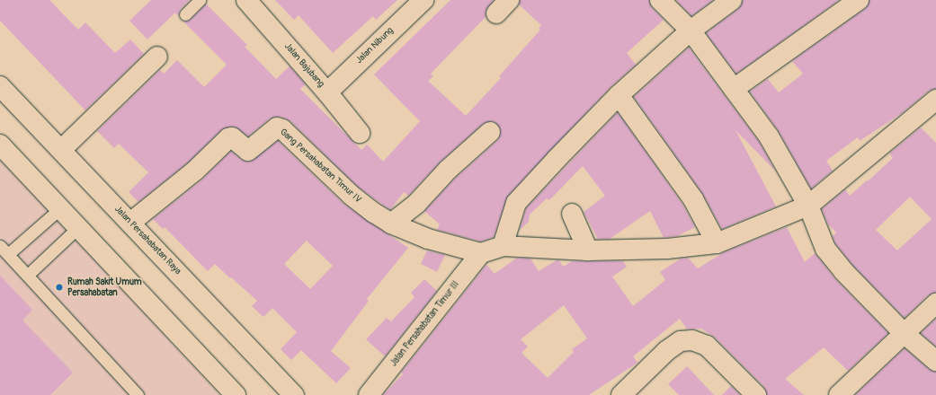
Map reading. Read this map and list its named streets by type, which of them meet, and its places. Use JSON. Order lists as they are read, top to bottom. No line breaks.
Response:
{"streets":{"street":["Jalan Nibung","Jalan Bajubang","Gang Persahabatan Timur IV","Jalan Persahabatan Raya","Jalan Persahabatan Timur III"]},"crossings":[["Jalan Nibung","Jalan Bajubang"],["Gang Persahabatan Timur IV","Jalan Persahabatan Raya"],["Gang Persahabatan Timur IV","Jalan Persahabatan Timur III"]],"places":["Rumah Sakit Umum Persahabatan"]}
